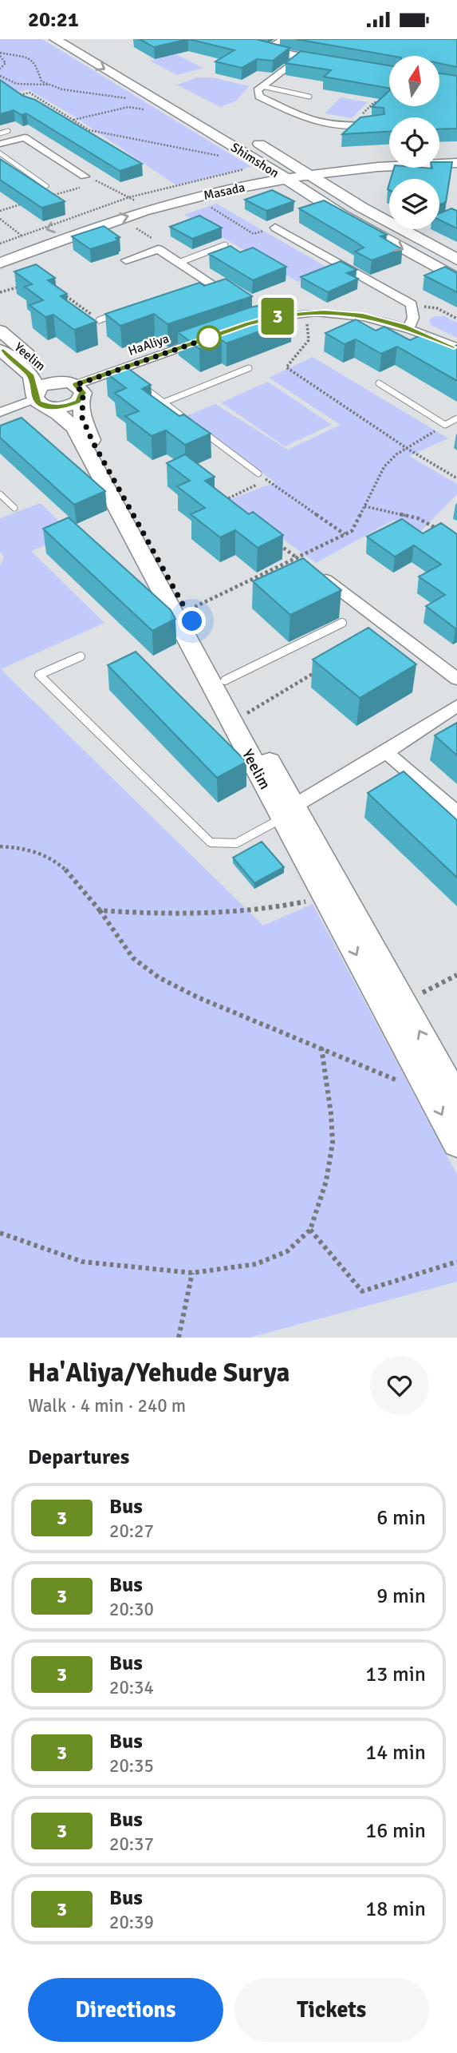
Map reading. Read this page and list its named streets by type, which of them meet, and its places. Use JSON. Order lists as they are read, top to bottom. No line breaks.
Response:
{"streets":{"main road":["Shimshon","Masada","Yeelim"],"street":["HaAliya"]},"crossings":[["Shimshon","Masada"],["HaAliya","Yeelim"]],"lines":["bus line 3"],"north":"top","page":{"status":"20:21","on_map":"3","heading":[["Ha'Aliya/Yehude Surya","Walk · 4 min · 240 m"],"Departures"],"list":[{"mark":"3","name":"Bus","note":"20:27","value":"6 min"},{"mark":"3","name":"Bus","note":"20:30","value":"9 min"},{"mark":"3","name":"Bus","note":"20:34","value":"13 min"},{"mark":"3","name":"Bus","note":"20:35","value":"14 min"},{"mark":"3","name":"Bus","note":"20:37","value":"16 min"},{"mark":"3","name":"Bus","note":"20:39","value":"18 min"}],"buttons":["Directions","Tickets"]}}
